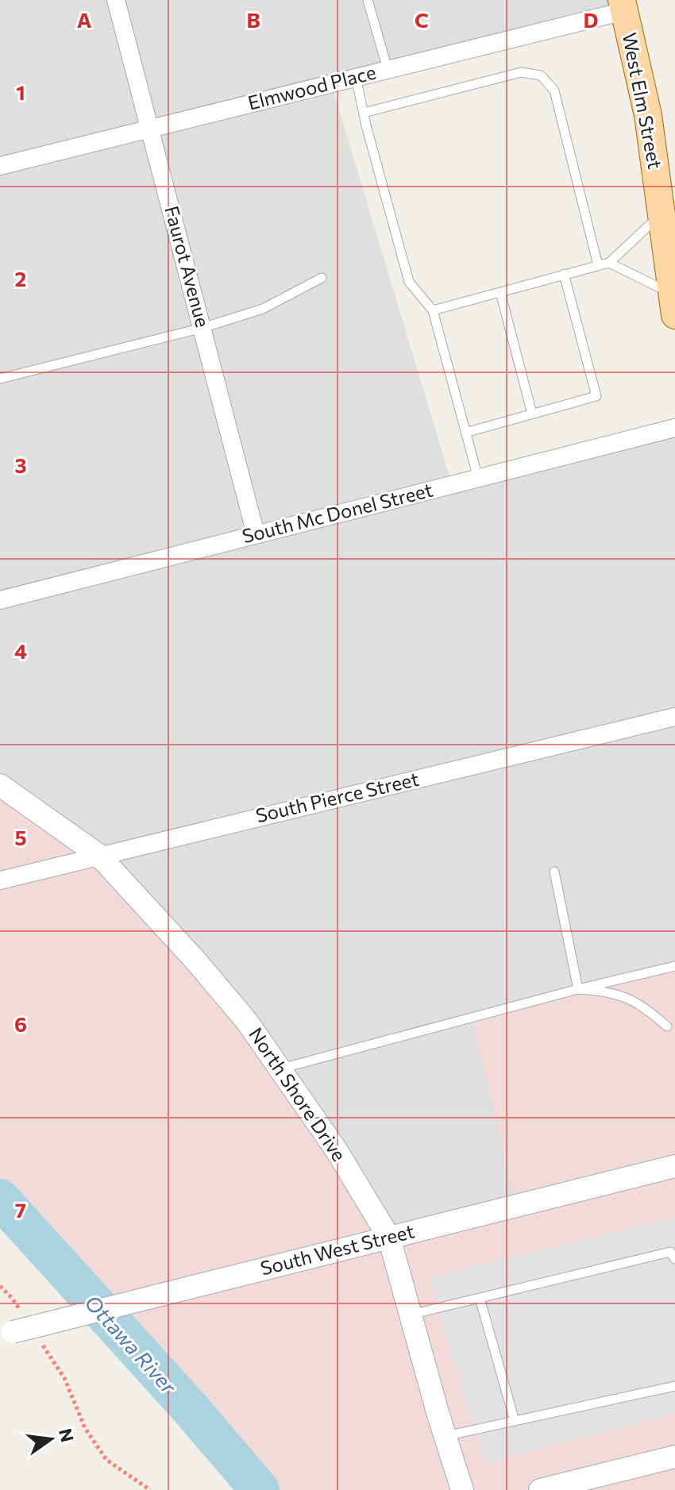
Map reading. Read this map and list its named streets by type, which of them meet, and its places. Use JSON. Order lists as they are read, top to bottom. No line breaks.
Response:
{"streets":{"main road":["West Elm Street"],"street":["Elmwood Place","Faurot Avenue","South Mc Donel Street","South Pierce Street","North Shore Drive","South West Street"]},"crossings":[["Elmwood Place","West Elm Street"],["Elmwood Place","Faurot Avenue"],["Faurot Avenue","South Mc Donel Street"],["South Pierce Street","North Shore Drive"],["North Shore Drive","South West Street"]],"water":["Ottawa River"],"north":"right","grid":{"columns":["A","B","C","D"],"rows":["1","2","3","4","5","6","7"]}}
